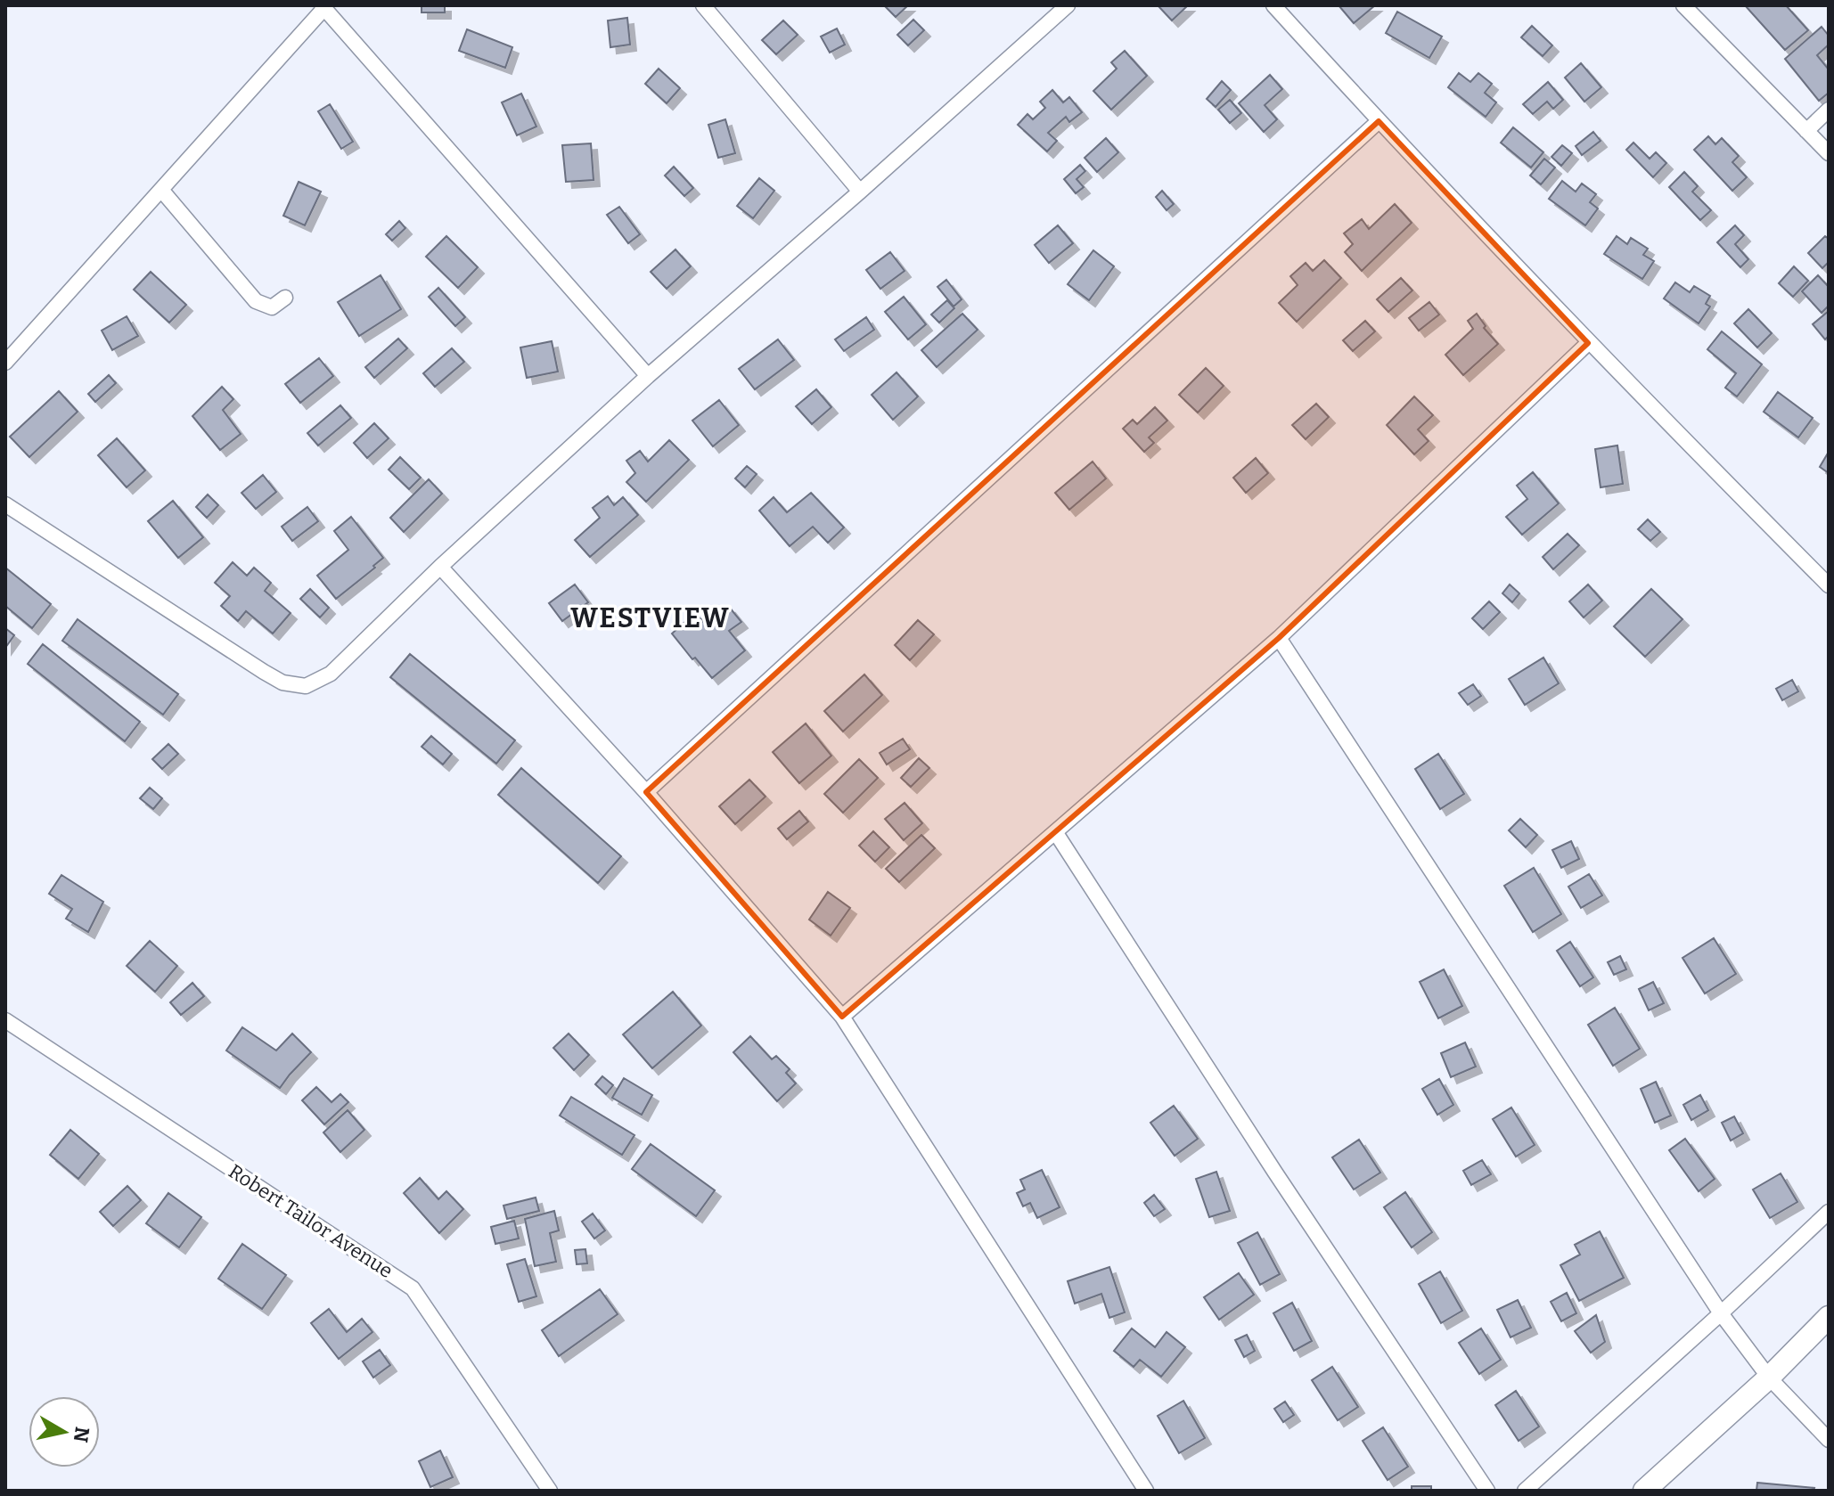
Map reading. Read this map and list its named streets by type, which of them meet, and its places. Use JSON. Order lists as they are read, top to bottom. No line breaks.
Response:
{"streets":{"street":["Robert Tailor Avenue"]},"districts":["WESTVIEW"],"north":"right"}
